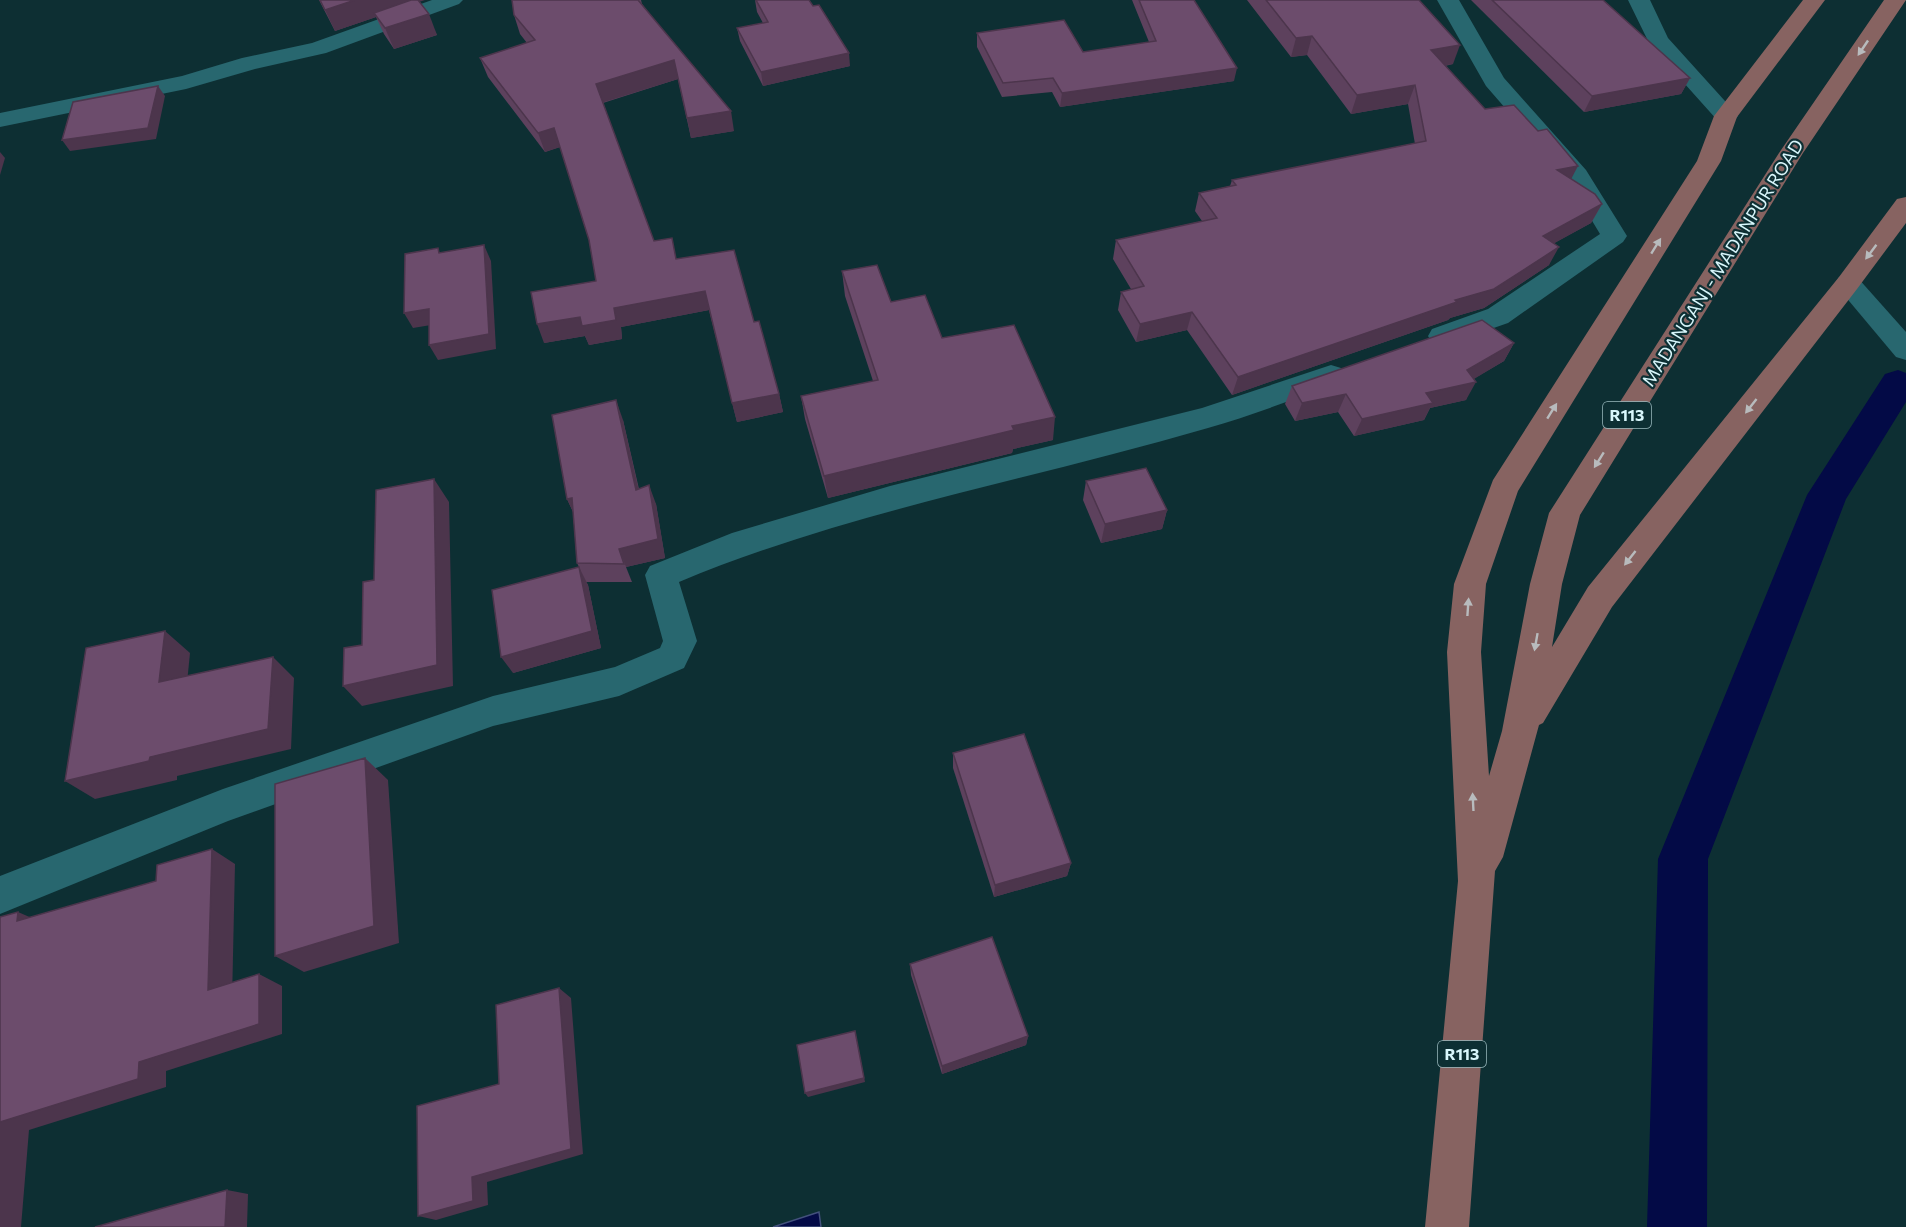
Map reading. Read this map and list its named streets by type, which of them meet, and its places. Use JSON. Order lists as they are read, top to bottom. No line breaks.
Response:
{"streets":{"main road":["MADANGANJ - MADANPUR ROAD","R113"]}}
